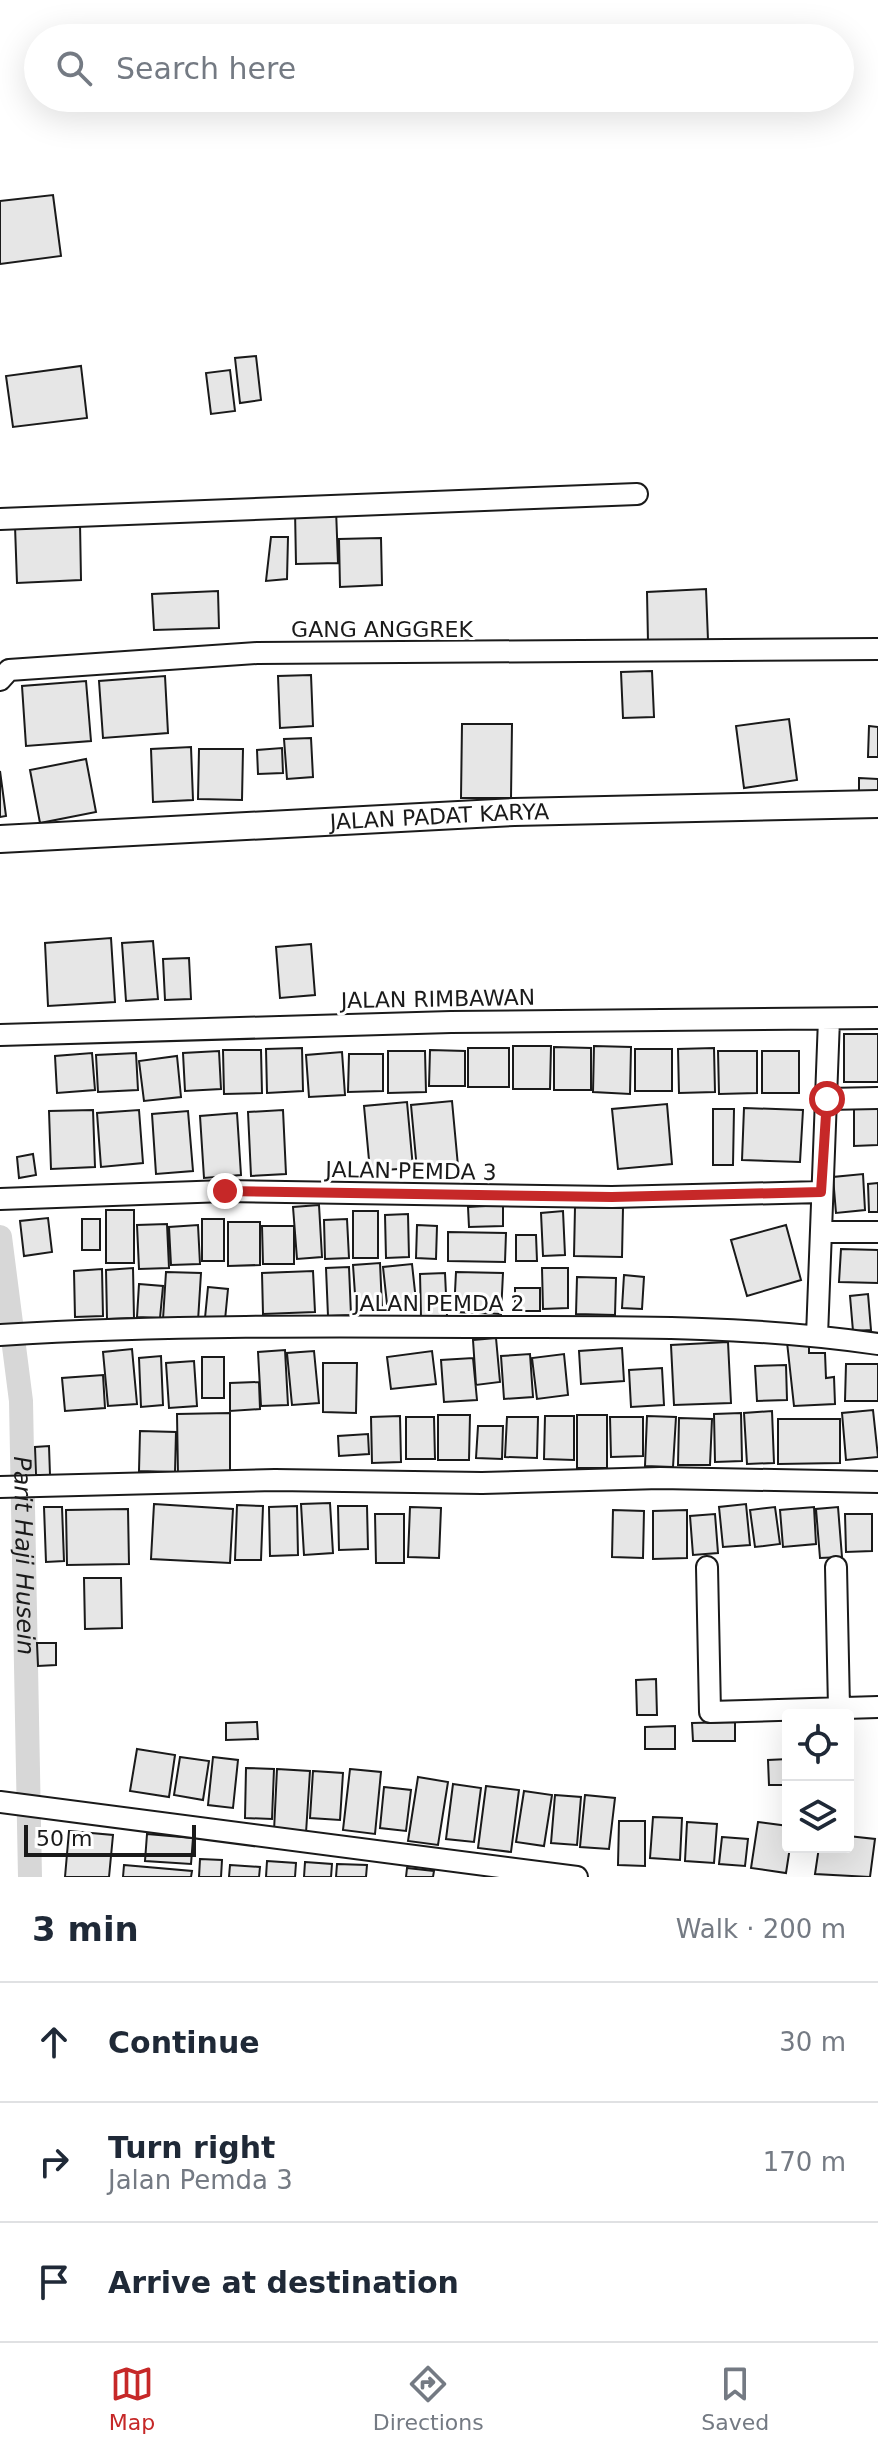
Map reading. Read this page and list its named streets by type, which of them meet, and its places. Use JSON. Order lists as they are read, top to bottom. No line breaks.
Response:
{"streets":{"street":["GANG ANGGREK","JALAN PADAT KARYA","JALAN RIMBAWAN","JALAN PEMDA 3","JALAN PEMDA 2"]},"water":["Parit Haji Husein"],"scale_bar":"50 m","page":{"search":"Search here","scale":"50 m","heading":["3 min","Walk · 200 m"],"list":[["Continue","30 m"],["Turn right","Jalan Pemda 3","170 m"],"Arrive at destination"],"nav":["Map","Directions","Saved"]}}
